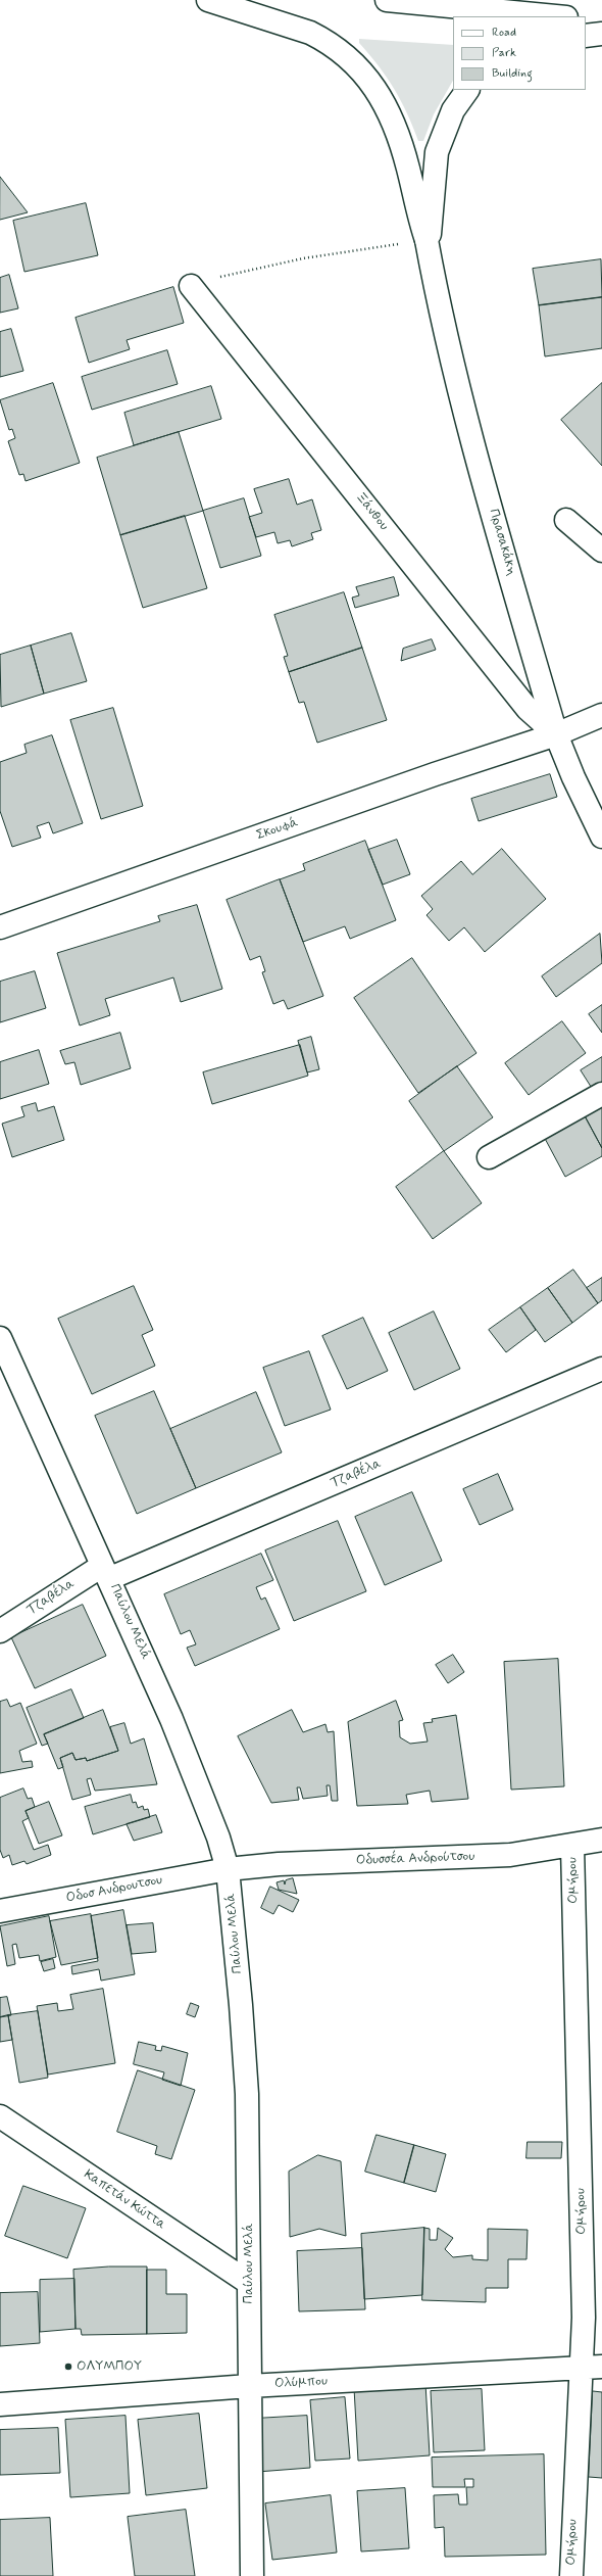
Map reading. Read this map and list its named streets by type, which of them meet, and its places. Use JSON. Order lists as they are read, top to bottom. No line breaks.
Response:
{"streets":{"main road":["Ξάνθου","Πρασακάκη","Σκουφά","Τζαβέλα","Παύλου Μελά","Οδυσσέα Ανδρούτσου","Ομήρου","Οδοσ Ανδρουτσου","Καπετάν Κώττα","Ολύμπου"]},"crossings":[["Ξάνθου","Πρασακάκη"],["Ξάνθου","Σκουφά"],["Πρασακάκη","Σκουφά"],["Τζαβέλα","Παύλου Μελά"],["Παύλου Μελά","Οδυσσέα Ανδρούτσου"],["Παύλου Μελά","Οδοσ Ανδρουτσου"],["Παύλου Μελά","Καπετάν Κώττα"],["Παύλου Μελά","Ολύμπου"],["Οδυσσέα Ανδρούτσου","Ομήρου"],["Οδυσσέα Ανδρούτσου","Οδοσ Ανδρουτσου"],["Ομήρου","Ολύμπου"]],"places":["ΟΛΥΜΠΟΥ"],"legend":["Road","Park","Building"]}
